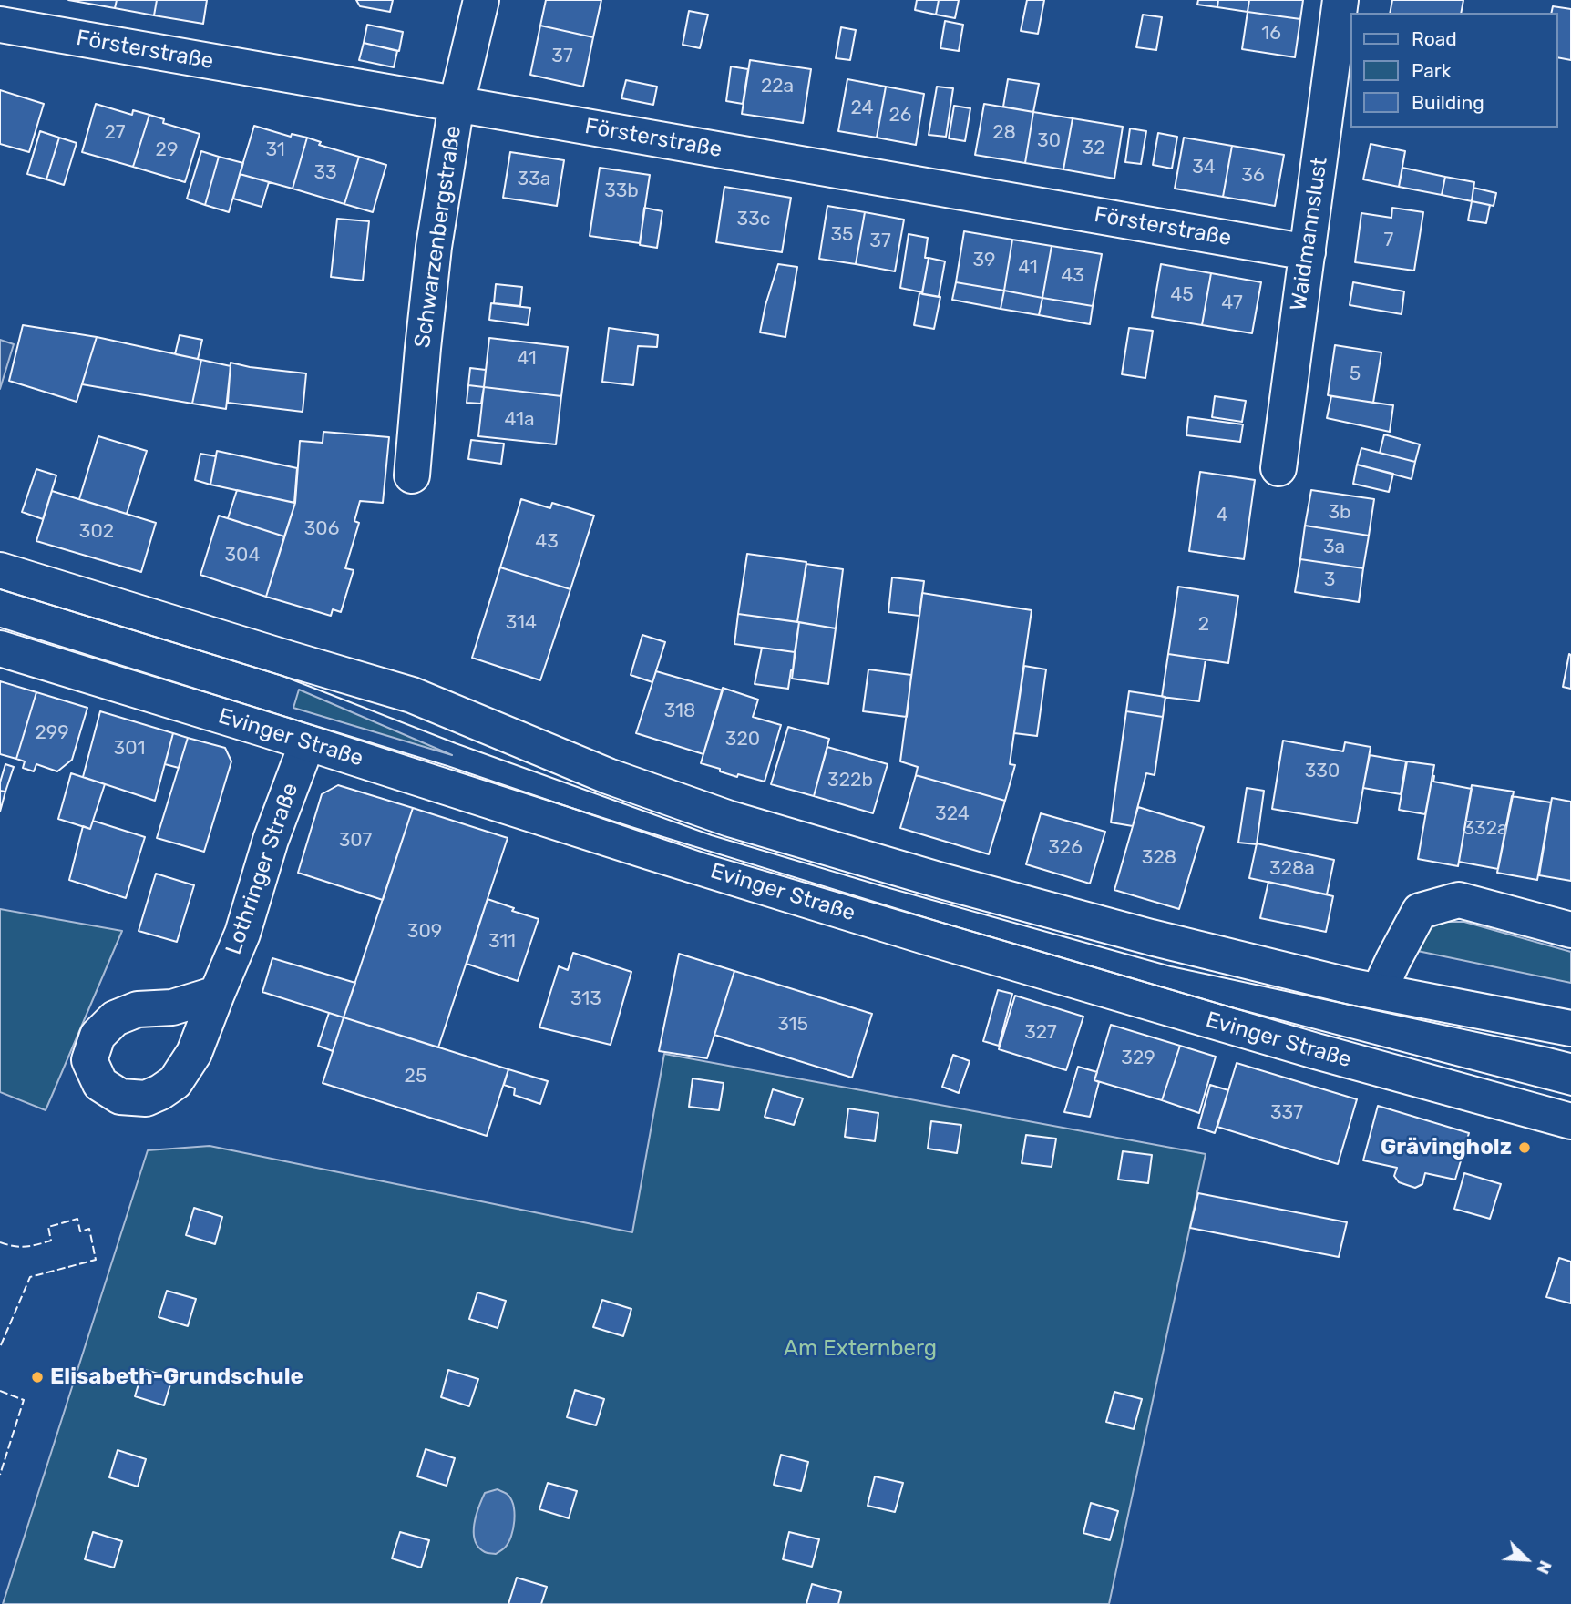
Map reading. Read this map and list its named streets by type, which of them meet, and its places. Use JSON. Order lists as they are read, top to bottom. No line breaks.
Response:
{"streets":{"main road":["Försterstraße","Waidmannslust","Schwarzenbergstraße","Evinger Straße","Lothringer Straße"]},"crossings":[["Försterstraße","Waidmannslust"],["Försterstraße","Schwarzenbergstraße"],["Evinger Straße","Lothringer Straße"]],"parks":["Am Externberg"],"places":["Grävingholz","Elisabeth-Grundschule"],"house_numbers":["16","37","22a","24","26","27","28","30","32","29","31","34","33","36","33a","33b","33c","35","7","37","39","41","43","45","47","41","5","41a","3b","4","306","302","43","3a","304","3","314","2","318","299","320","301","330","322b","324","332a","307","326","328","328a","309","311","313","315","327","329","25","337"],"legend":["Road","Park","Building"],"north":"bottom right"}
